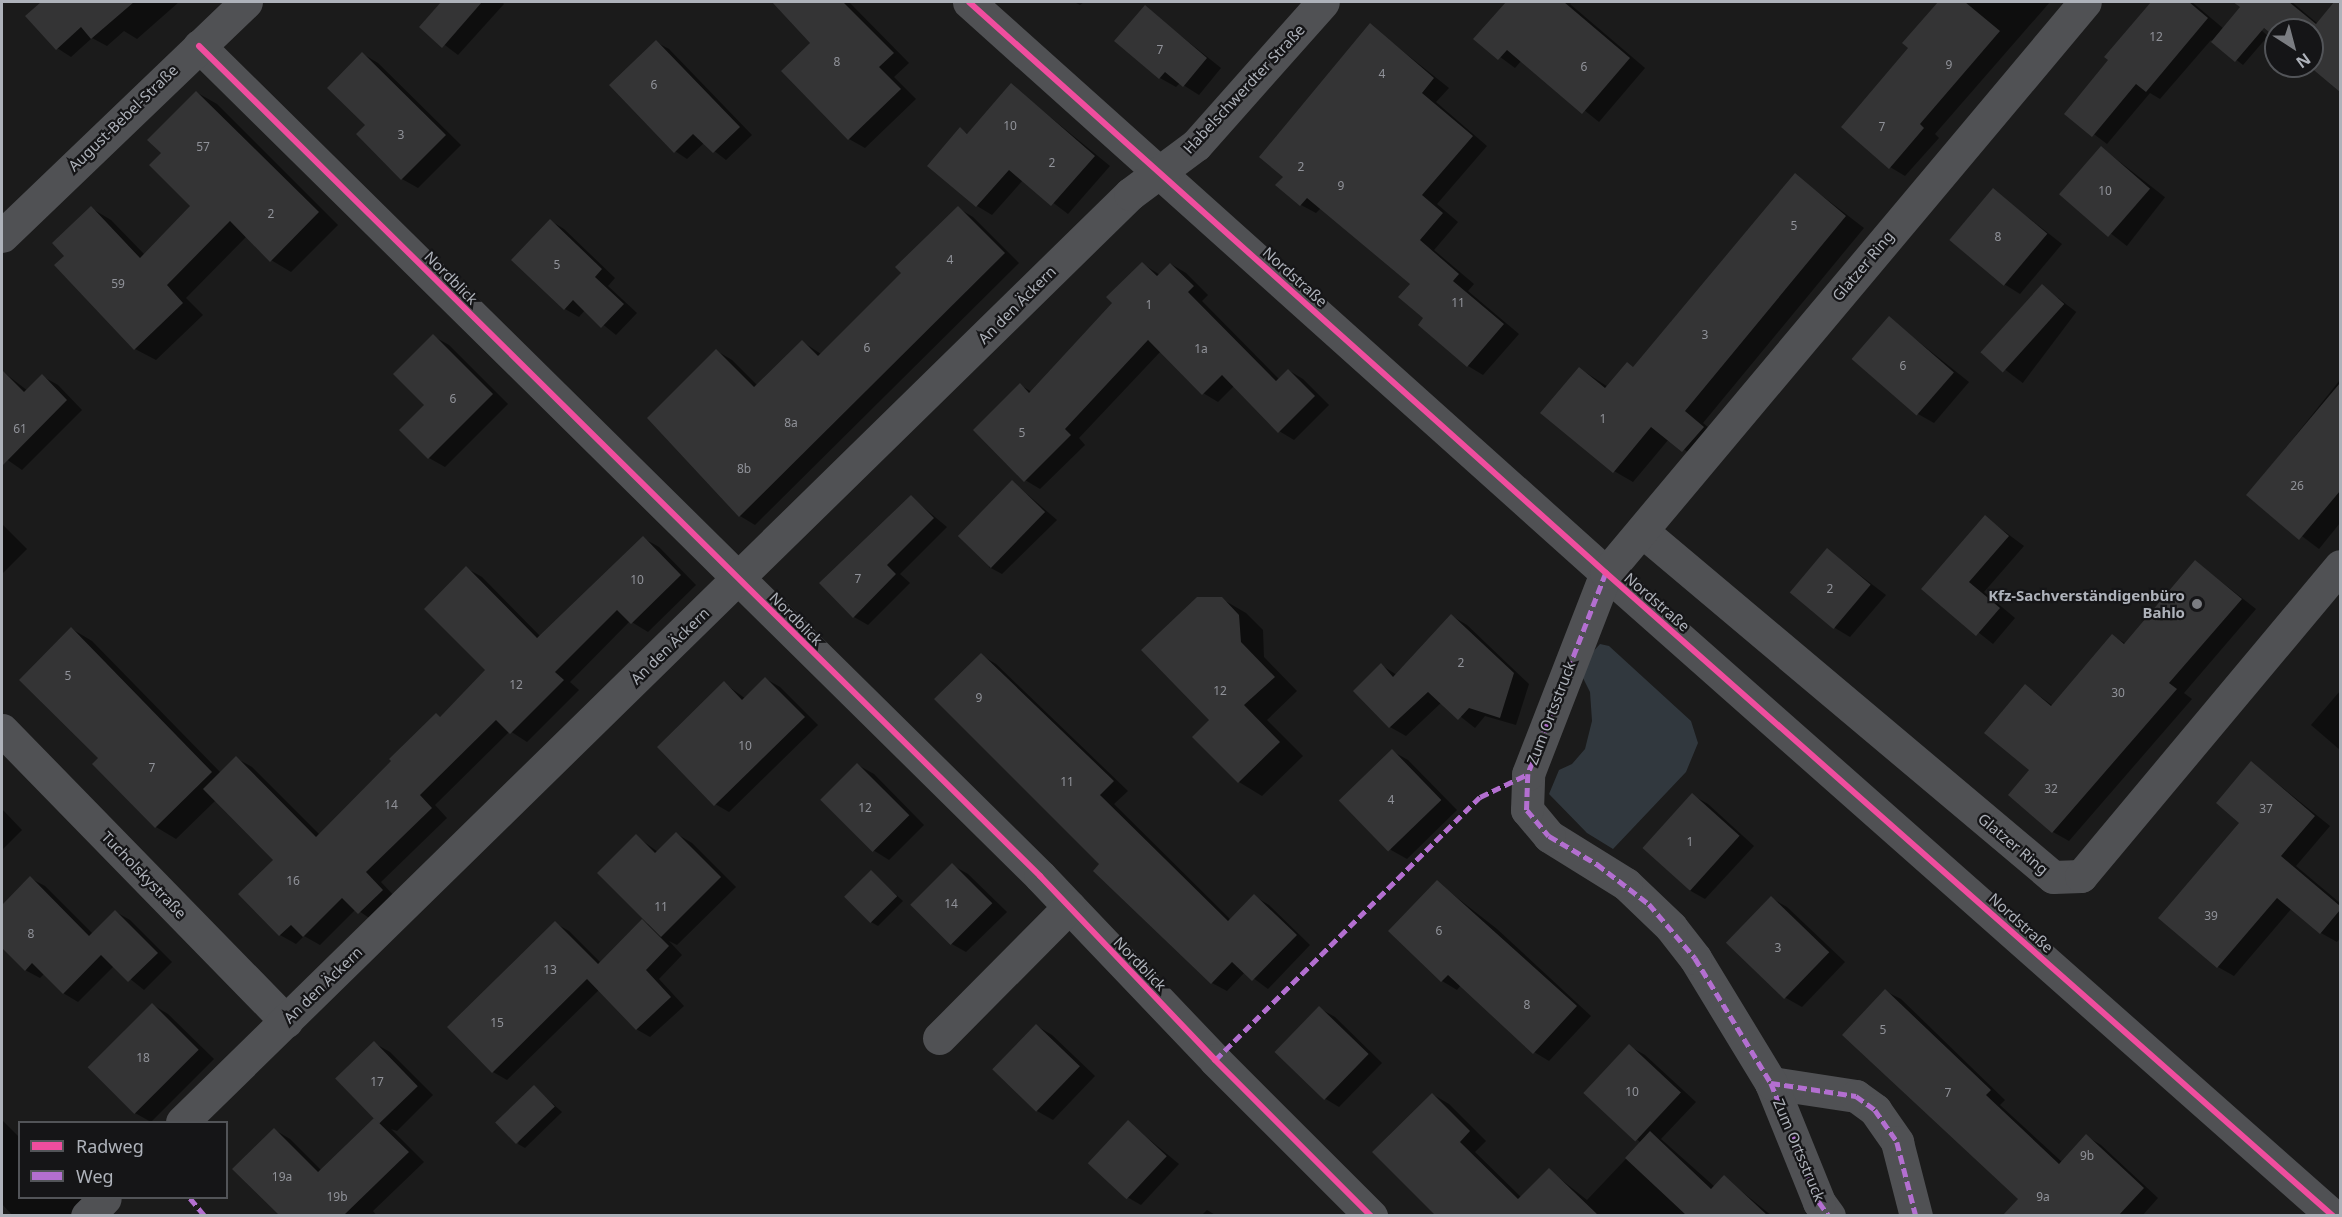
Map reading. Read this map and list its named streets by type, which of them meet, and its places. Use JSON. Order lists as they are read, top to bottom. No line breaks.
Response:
{"streets":{"street":["Habelschwerdter Straße","August-Bebel-Straße","Glatzer Ring","Nordstraße","Nordblick","An den Äckern","Zum Ortsstruck","Tucholskystraße"]},"crossings":[["Habelschwerdter Straße","Nordstraße"],["Habelschwerdter Straße","An den Äckern"],["August-Bebel-Straße","Nordblick"],["Glatzer Ring","Nordstraße"],["Glatzer Ring","Zum Ortsstruck"],["Nordstraße","An den Äckern"],["Nordstraße","Zum Ortsstruck"],["Nordblick","An den Äckern"],["An den Äckern","Tucholskystraße"]],"places":["Kfz-Sachverständigenbüro Bahlo"],"house_numbers":["12","7","8","9","6","4","6","10","7","3","57","2","2","9","10","2","5","8","4","5","59","11","1","3","6","1a","6","6","1","8a","61","5","8b","26","7","10","2","2","5","12","12","30","9","10","7","11","32","4","14","12","37","1","16","14","11","39","6","8","3","13","8","15","5","18","17","10","7","9b","19a","19b","9a"],"legend":["Radweg","Weg"],"north":"bottom right"}
